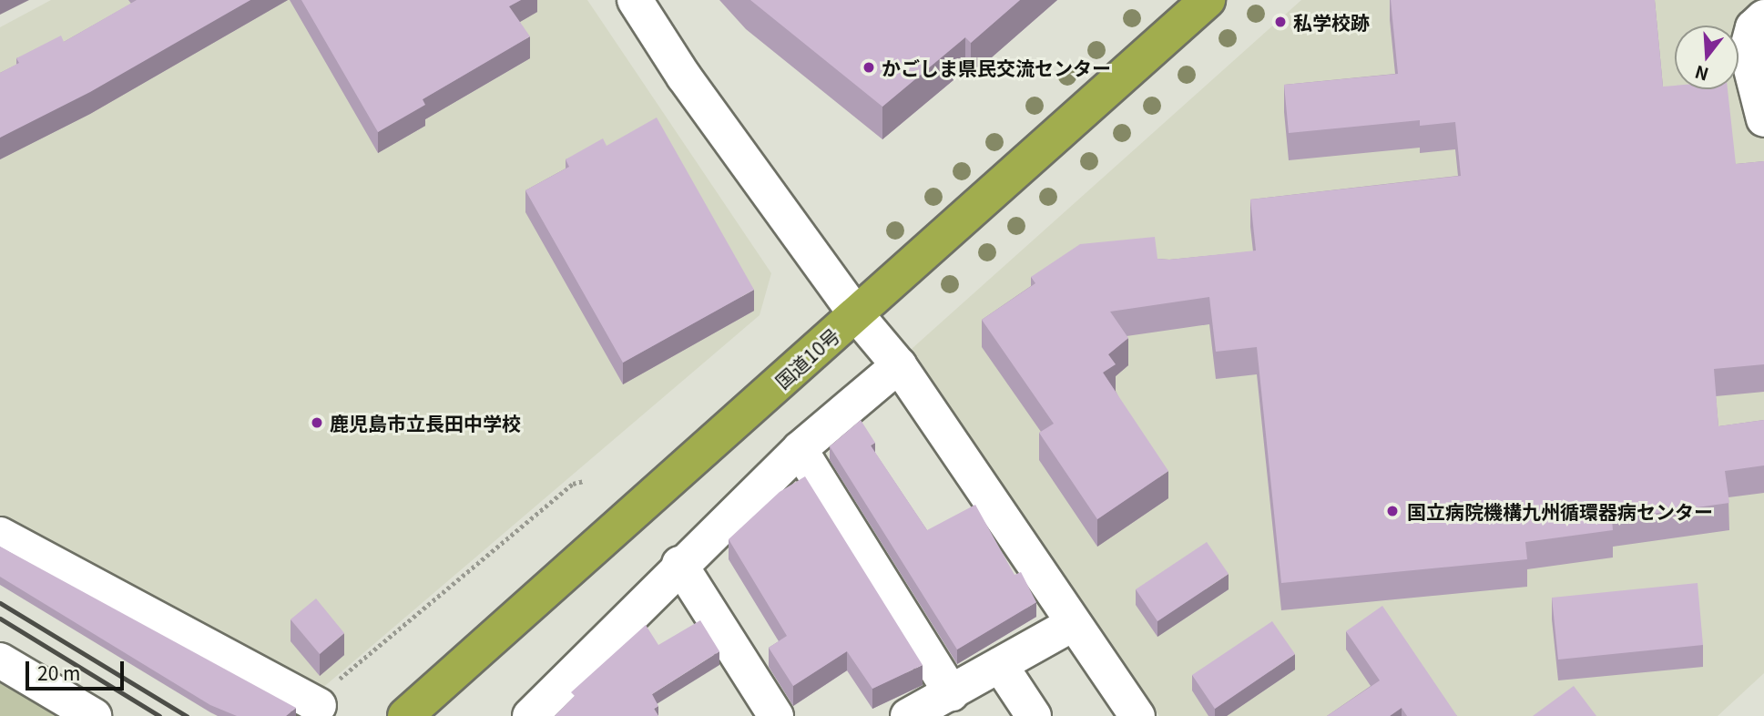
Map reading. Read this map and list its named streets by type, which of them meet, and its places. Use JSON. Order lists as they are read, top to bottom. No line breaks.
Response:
{"streets":{"highway":["国道10号"]},"places":["私学校跡","かごしま県民交流センター","鹿児島市立長田中学校","国立病院機構九州循環器病センター"],"scale_bar":"20 m","north":"bottom"}
